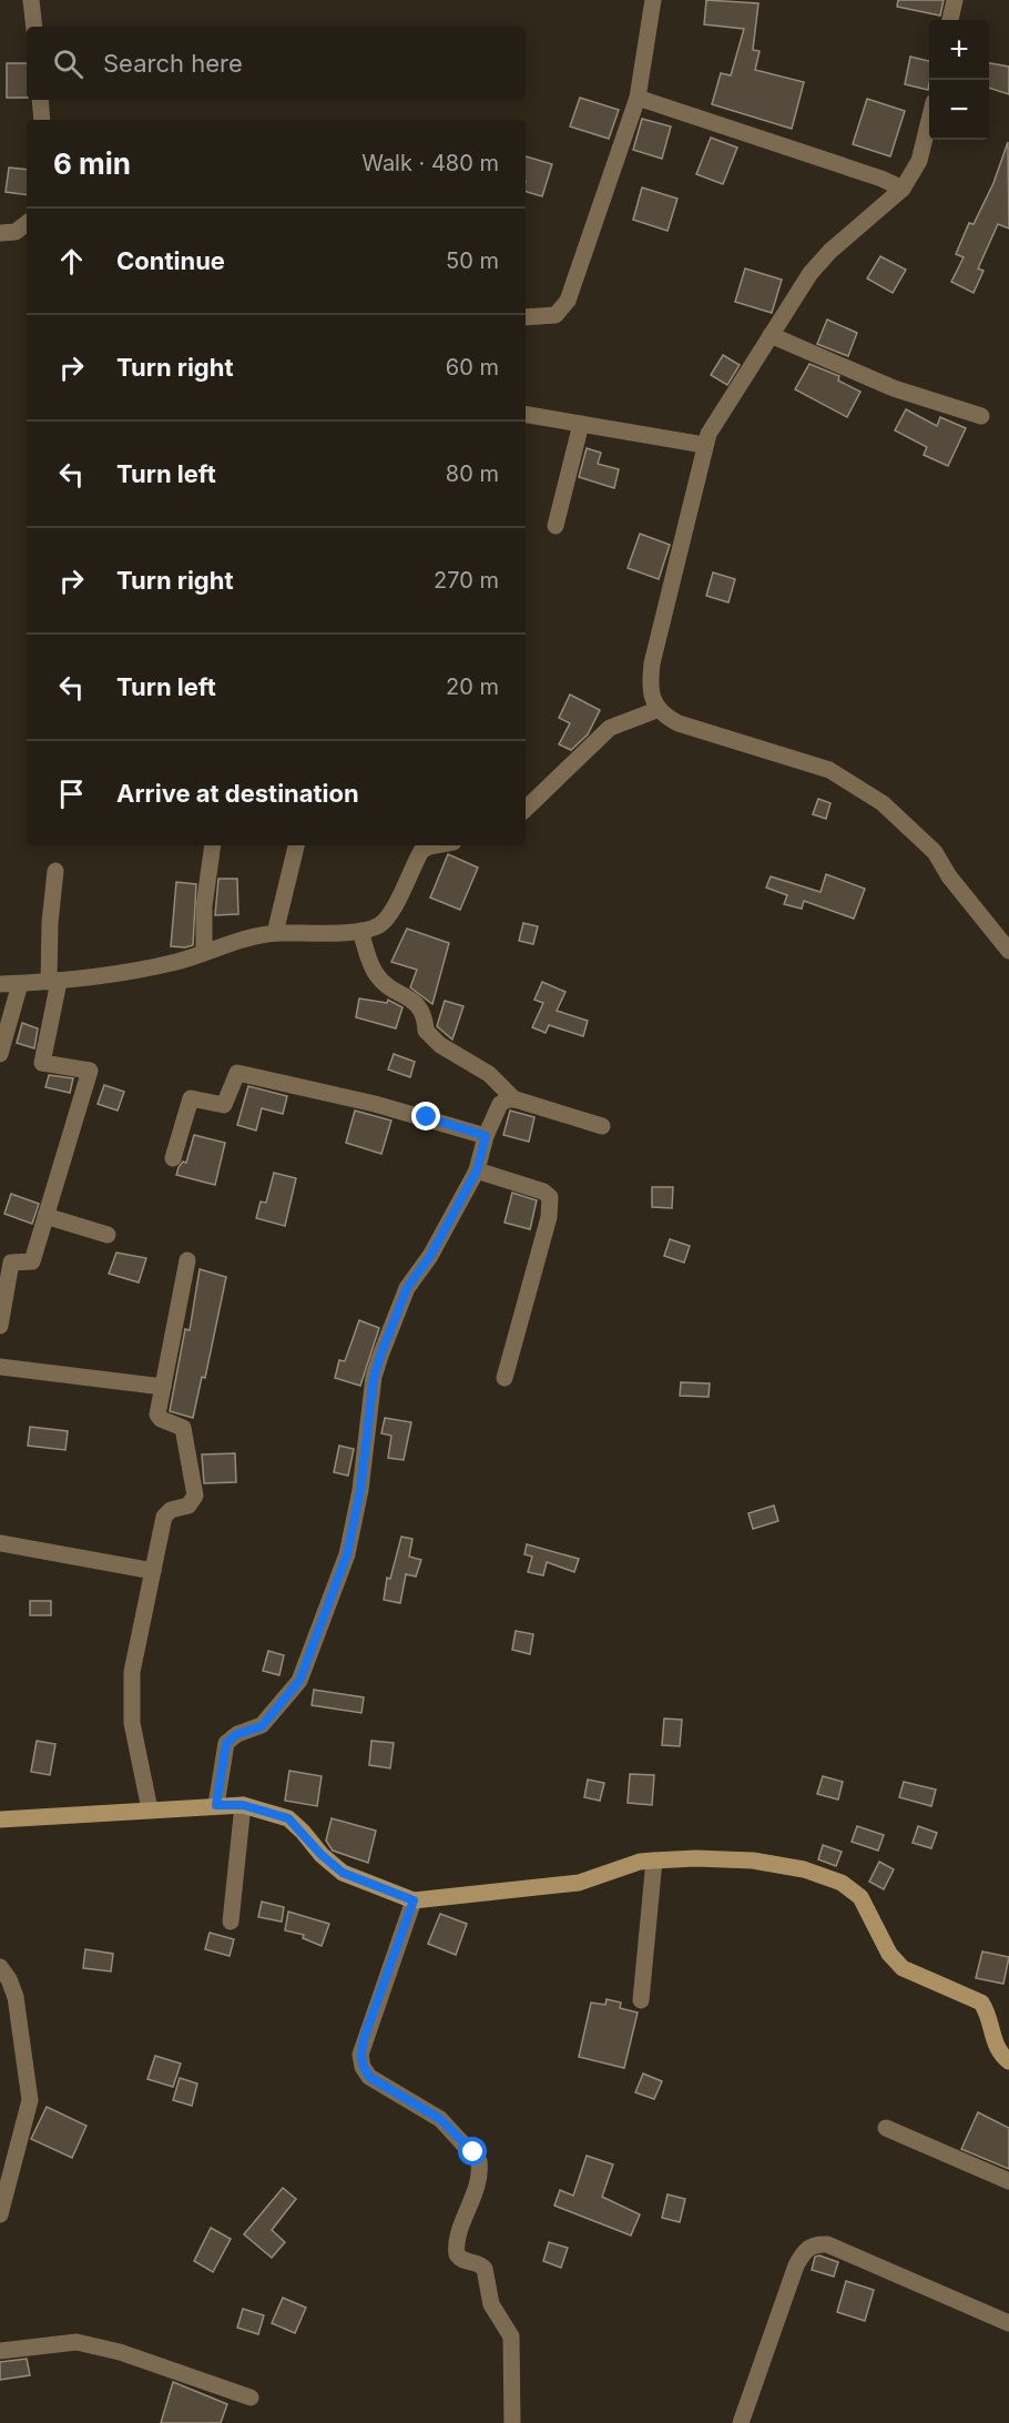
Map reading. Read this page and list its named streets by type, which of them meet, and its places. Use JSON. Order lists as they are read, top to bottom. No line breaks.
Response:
{"page":{"map_buttons":["+","−"],"search":"Search here","heading":["6 min","Walk · 480 m"],"list":[["Continue","50 m"],["Turn right","60 m"],["Turn left","80 m"],["Turn right","270 m"],["Turn left","20 m"],"Arrive at destination"]}}
